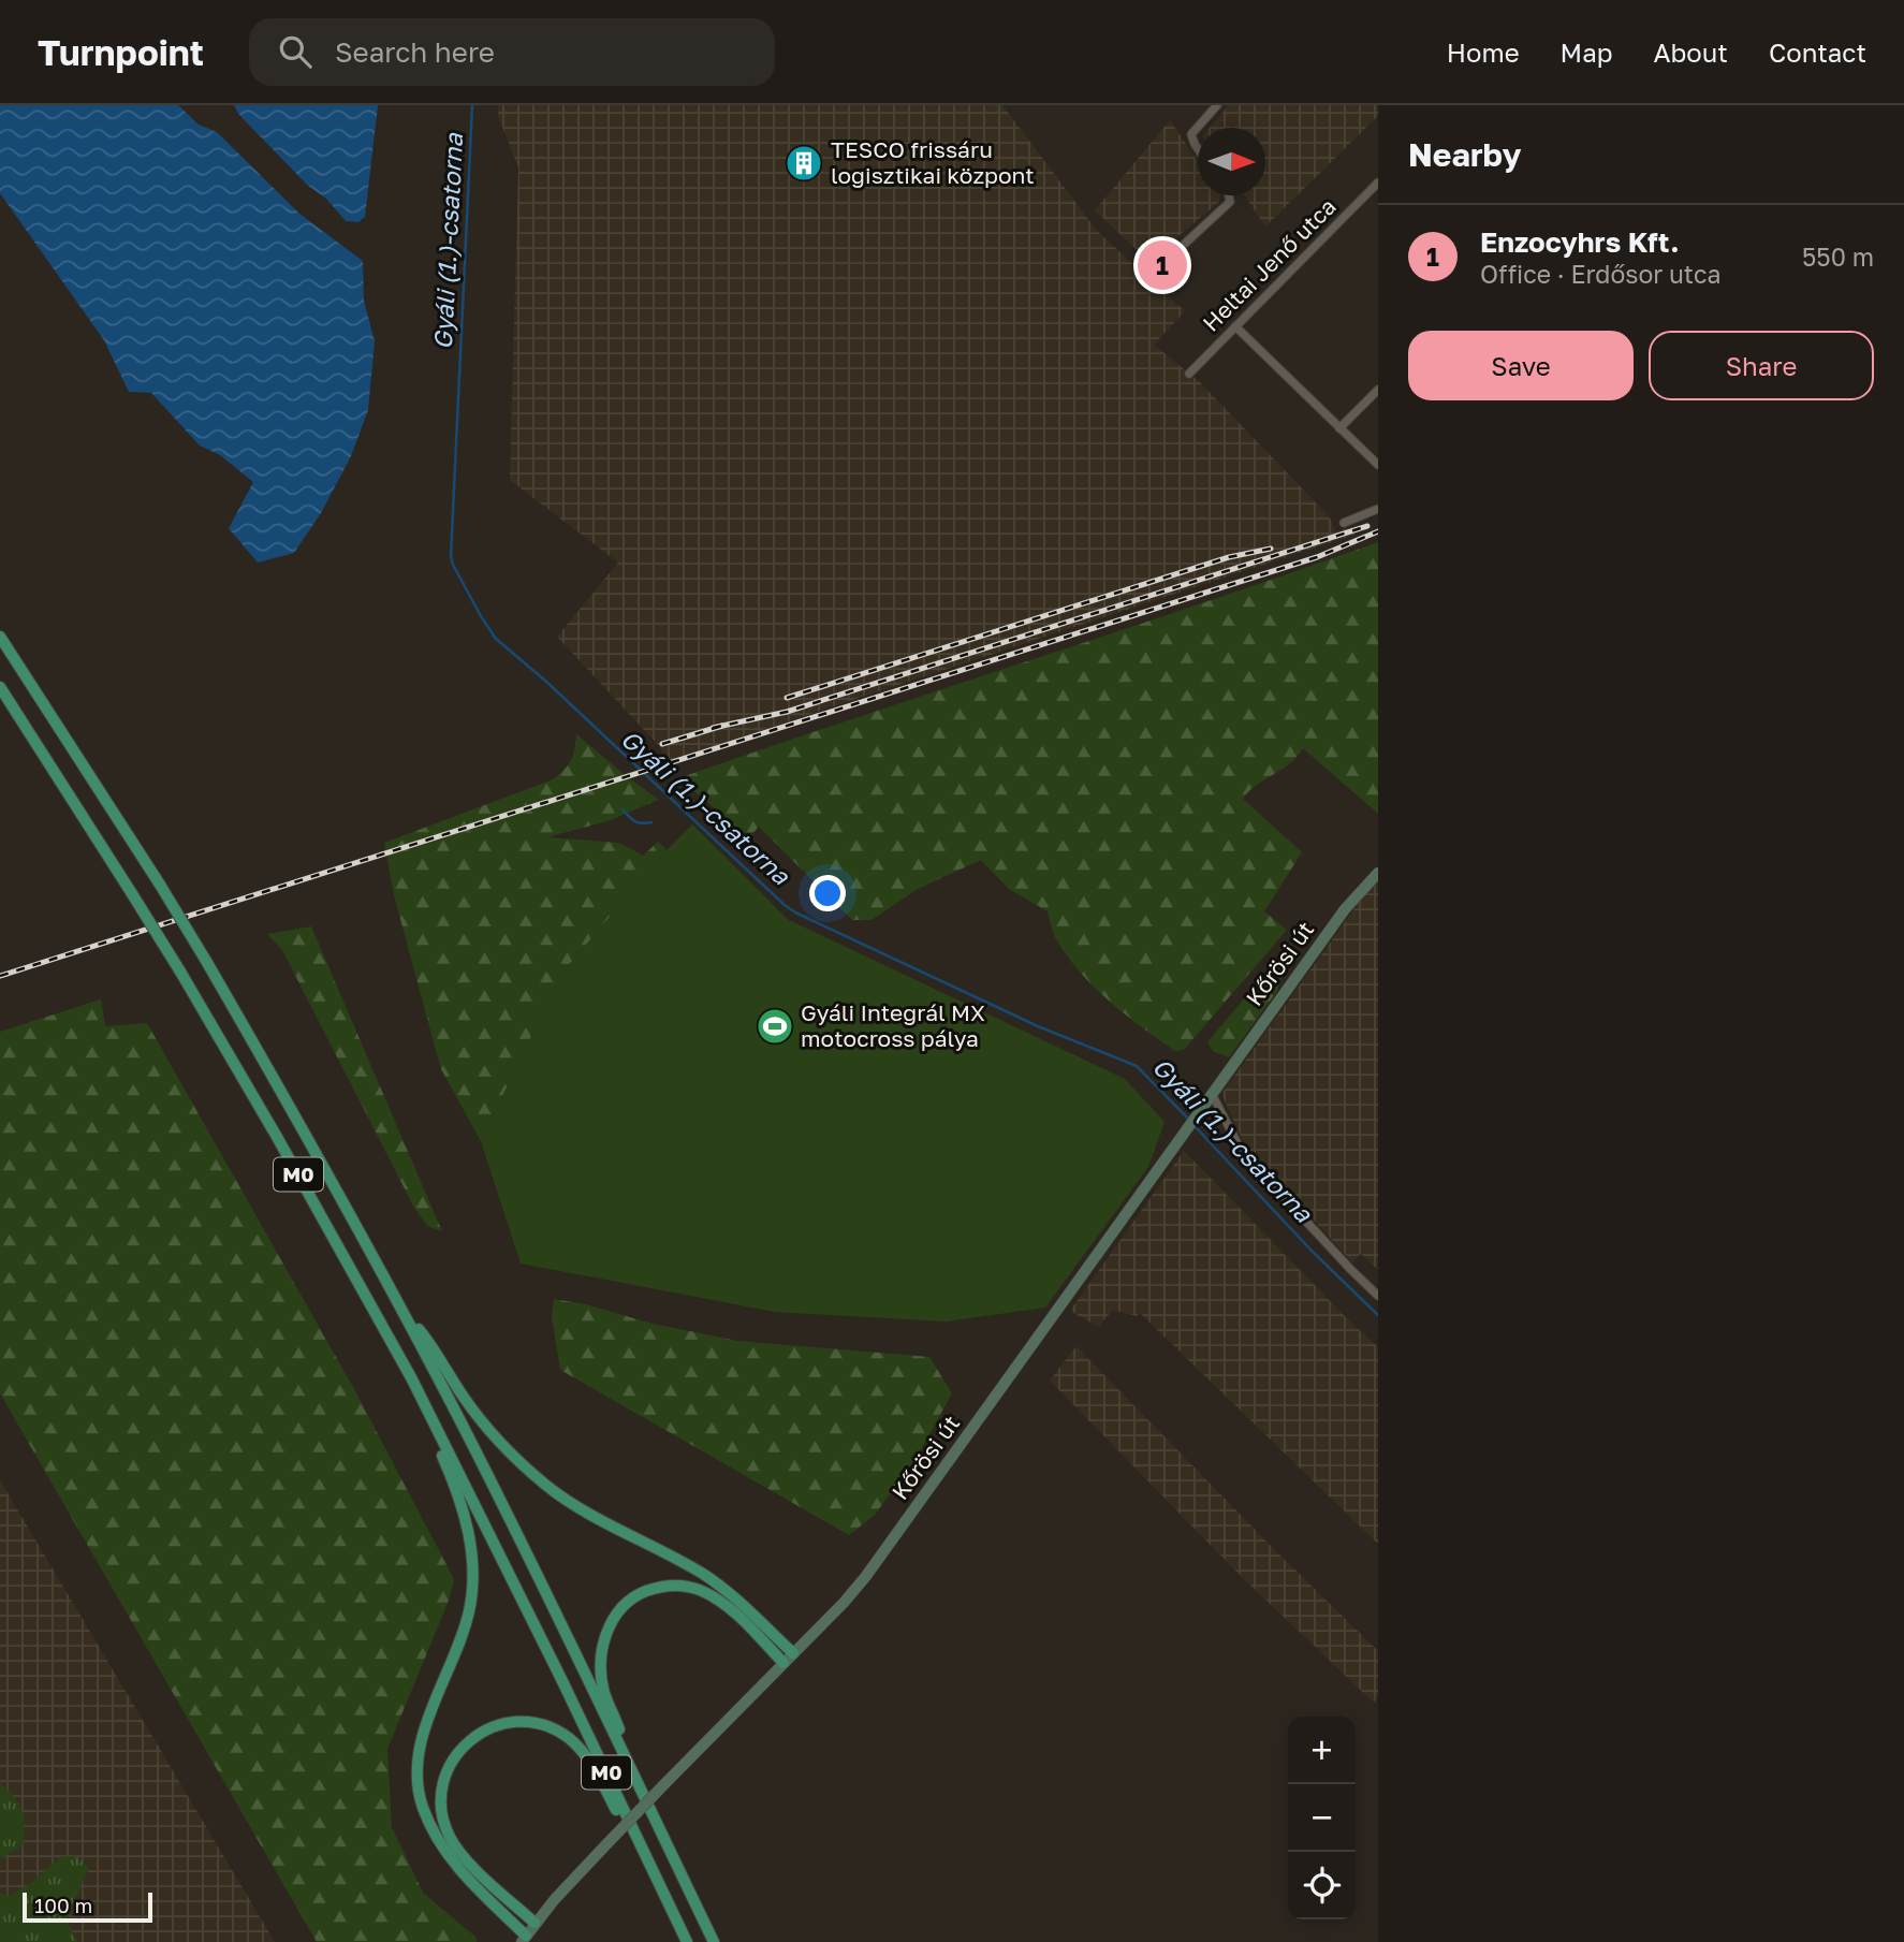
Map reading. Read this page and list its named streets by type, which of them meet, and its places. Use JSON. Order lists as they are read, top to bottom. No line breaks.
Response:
{"streets":{"highway":["M0"],"main road":["Kőrösi út"],"street":["Heltai Jenő utca"]},"water":["Gyáli (1.)-csatorna"],"places":{"building":["TESCO frissáru logisztikai központ"],"sports":["Gyáli Integrál MX motocross pálya"]},"scale_bar":"100 m","north":"right","page":{"header":"Turnpoint","search":"Search here","nav":["Home","Map","About","Contact"],"heading":"Nearby","list":[{"mark":"1","name":"Enzocyhrs Kft.","note":"Office · Erdősor utca","value":"550 m"}],"pins":"1","buttons":["Save","Share"],"map_buttons":["+","−"],"scale":"100 m"}}
